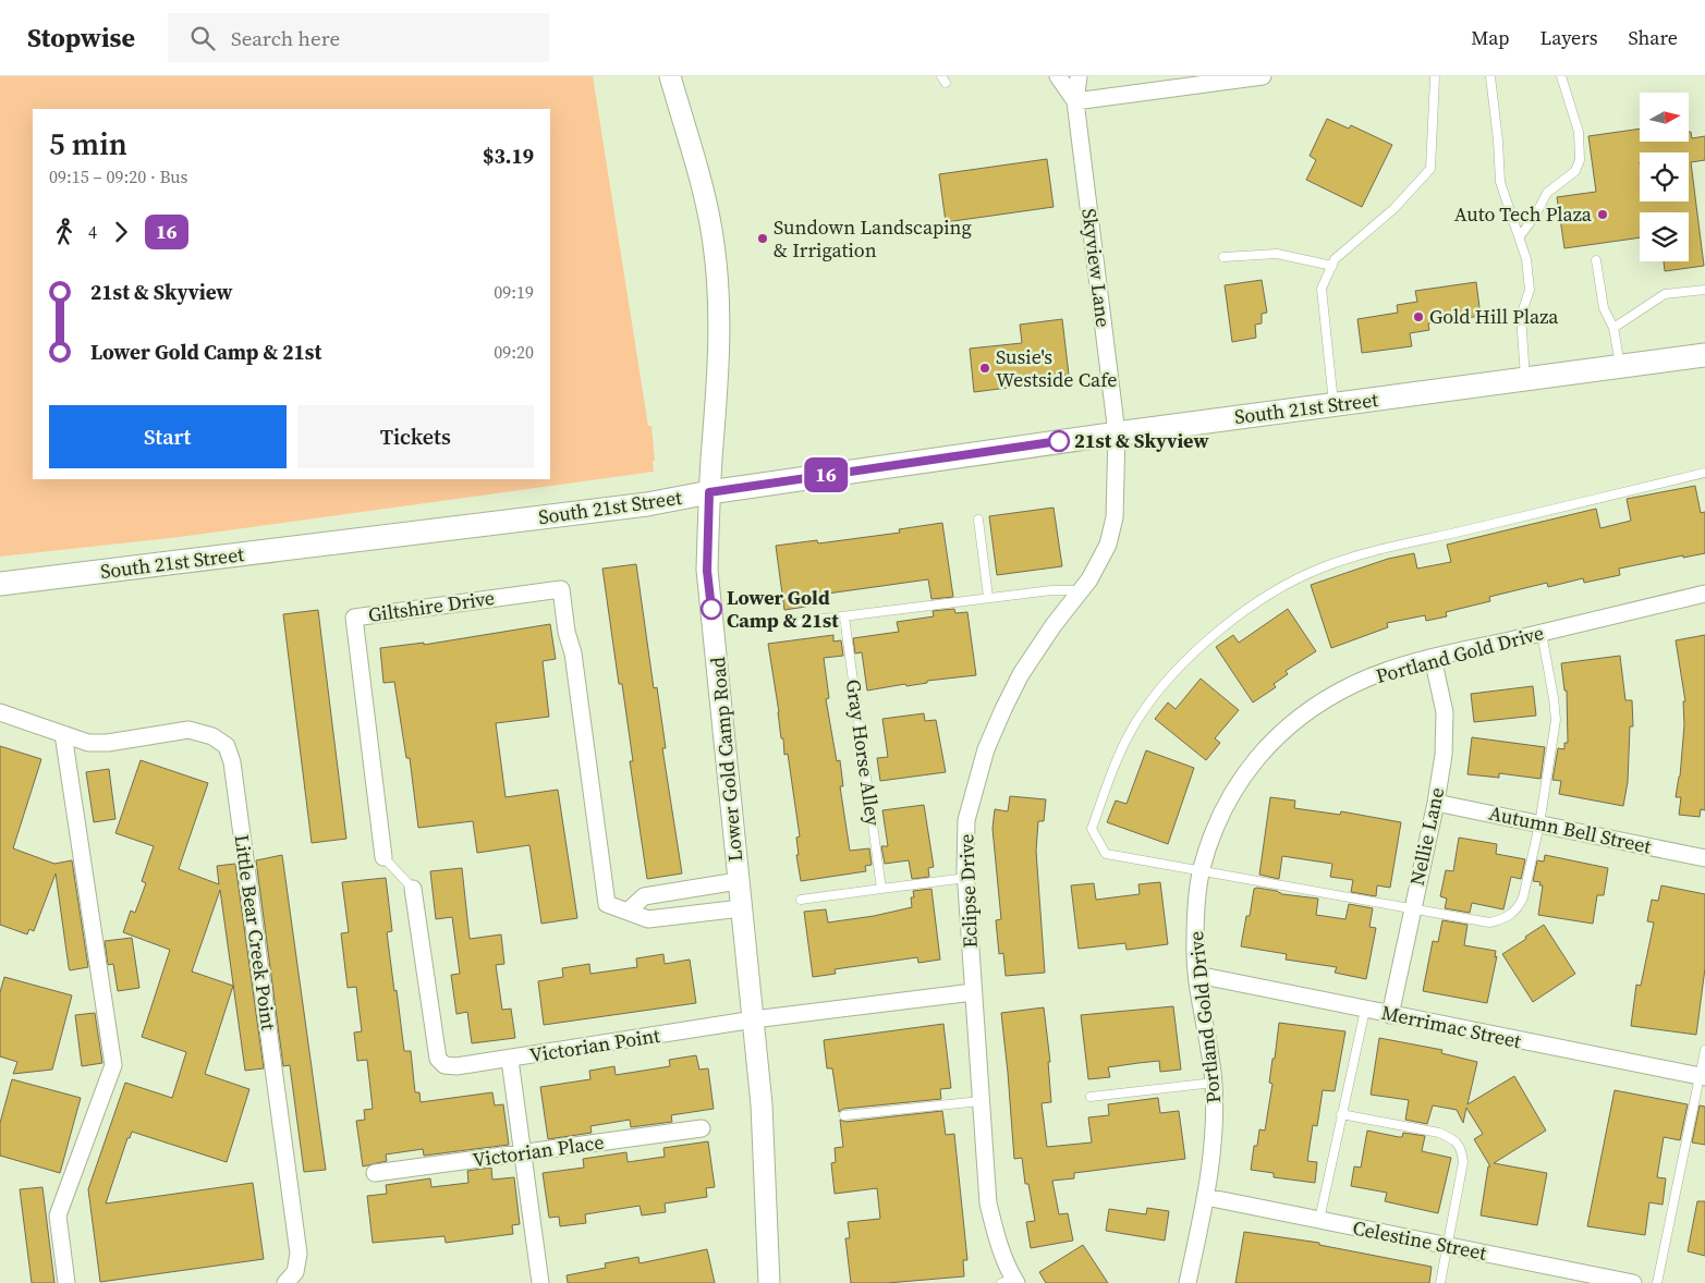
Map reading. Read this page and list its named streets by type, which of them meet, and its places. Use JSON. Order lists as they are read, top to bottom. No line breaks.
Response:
{"streets":{"main road":["South 21st Street"],"street":["Skyview Lane","Giltshire Drive","Portland Gold Drive","Lower Gold Camp Road","Autumn Bell Street","Nellie Lane","Eclipse Drive","Little Bear Creek Point","Merrimac Street","Victorian Point","Victorian Place","Celestine Street"],"lane":["Gray Horse Alley"]},"crossings":[["Skyview Lane","South 21st Street"],["Skyview Lane","Eclipse Drive"],["South 21st Street","Lower Gold Camp Road"],["South 21st Street","Eclipse Drive"],["Giltshire Drive","Lower Gold Camp Road"],["Giltshire Drive","Victorian Point"],["Portland Gold Drive","Nellie Lane"],["Portland Gold Drive","Merrimac Street"],["Portland Gold Drive","Celestine Street"],["Lower Gold Camp Road","Victorian Point"],["Autumn Bell Street","Nellie Lane"],["Nellie Lane","Merrimac Street"],["Eclipse Drive","Victorian Point"]],"places":["Auto Tech Plaza","Sundown Landscaping & Irrigation","Gold Hill Plaza","Susie's Westside Cafe","21st & Skyview","Lower Gold Camp & 21st"],"lines":["bus line 16"],"north":"right","page":{"header":"Stopwise","search":"Search here","nav":["Map","Layers","Share"],"on_map":"16","heading":["5 min","09:15 – 09:20 · Bus","$3.19"],"legs":["4","16"],"list":[{"name":"21st & Skyview","value":"09:19"},{"name":"Lower Gold Camp & 21st","value":"09:20"}],"buttons":["Start","Tickets"]}}
